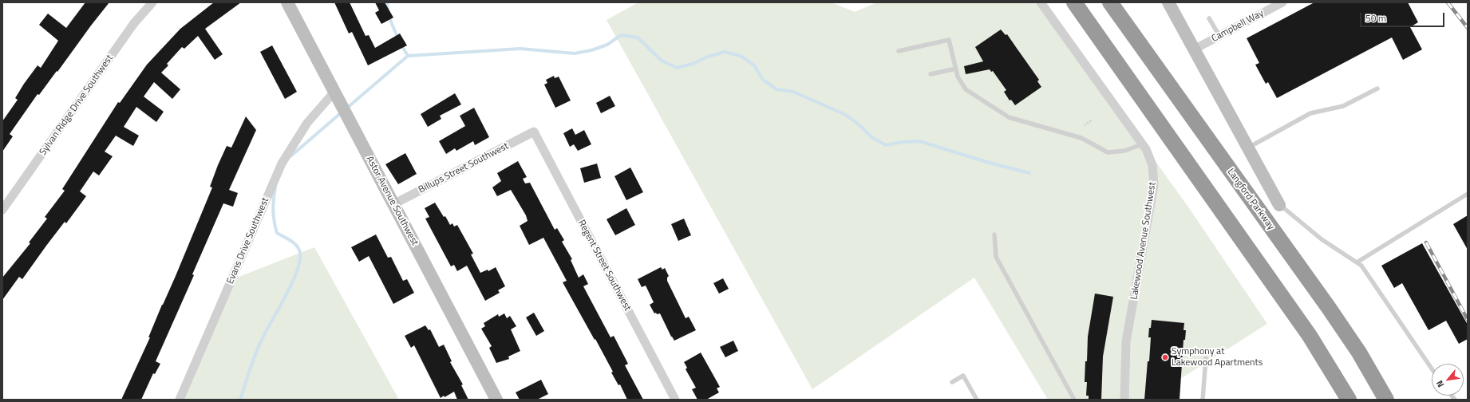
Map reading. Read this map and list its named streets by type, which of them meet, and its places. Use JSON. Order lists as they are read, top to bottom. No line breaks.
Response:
{"streets":{"highway":["Langford Parkway"],"street":["Campbell Way","Sylvan Ridge Drive Southwest","Billups Street Southwest","Astor Avenue Southwest","Evans Drive Southwest","Lakewood Avenue Southwest","Regent Street Southwest"]},"crossings":[["Billups Street Southwest","Astor Avenue Southwest"],["Billups Street Southwest","Regent Street Southwest"],["Astor Avenue Southwest","Evans Drive Southwest"]],"places":["Symphony at Lakewood Apartments"],"scale_bar":"50 m","north":"bottom left"}
